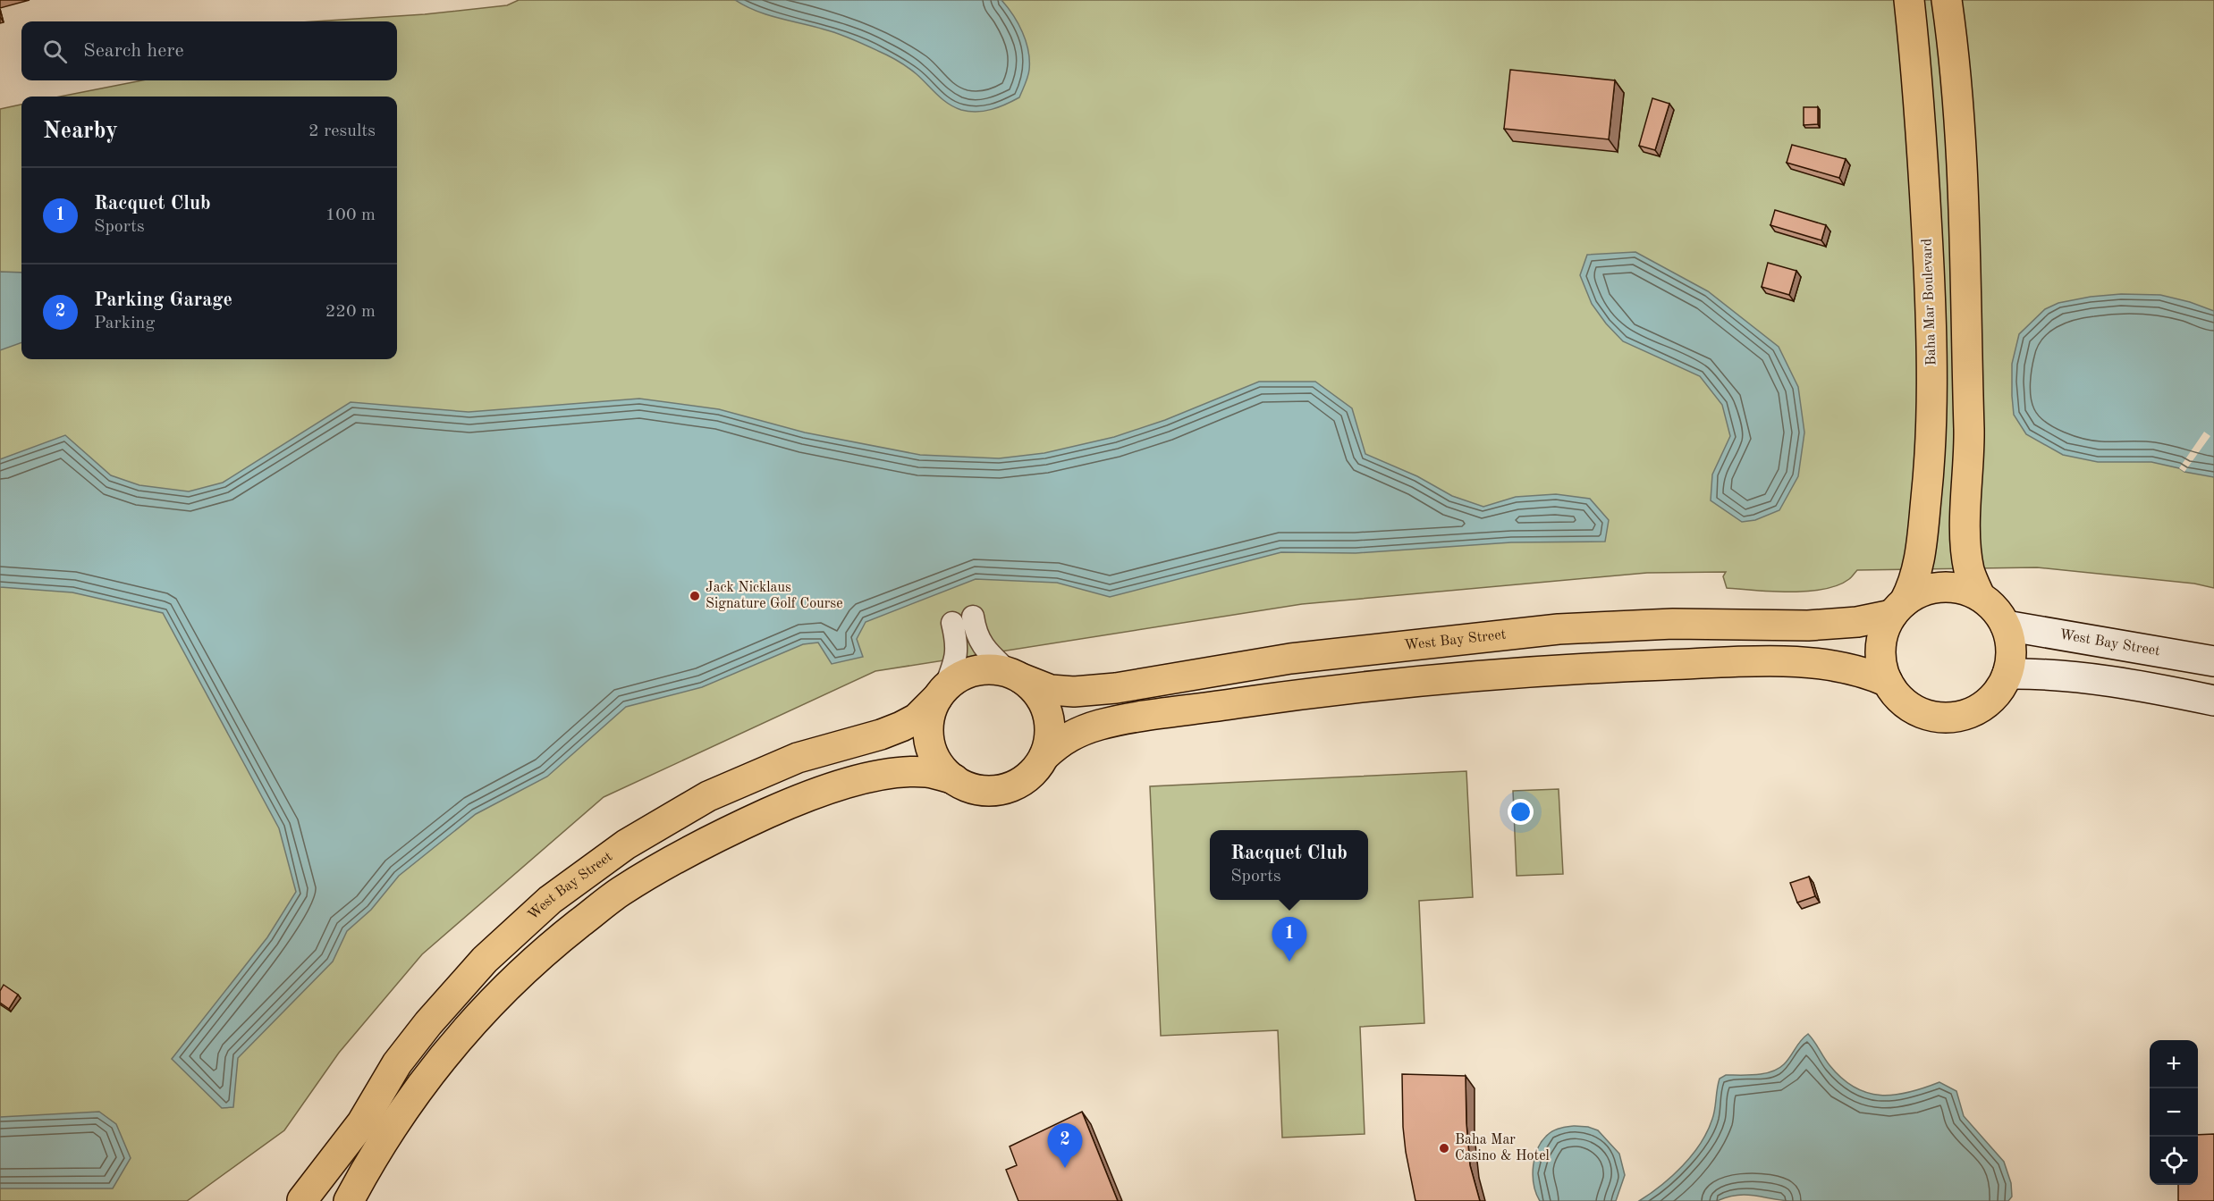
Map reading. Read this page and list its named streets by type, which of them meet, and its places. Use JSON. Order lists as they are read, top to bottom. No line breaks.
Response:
{"streets":{"main road":["Baha Mar Boulevard","West Bay Street"]},"crossings":[["Baha Mar Boulevard","West Bay Street"]],"places":["Jack Nicklaus Signature Golf Course","Baha Mar Casino & Hotel"],"page":{"search":"Search here","heading":["Nearby","2 results"],"list":[{"mark":"1","name":"Racquet Club","note":"Sports","value":"100 m"},{"mark":"2","name":"Parking Garage","note":"Parking","value":"220 m"}],"popup":["Racquet Club","Sports"],"pins":["1","2"],"map_buttons":["+","−"]}}
